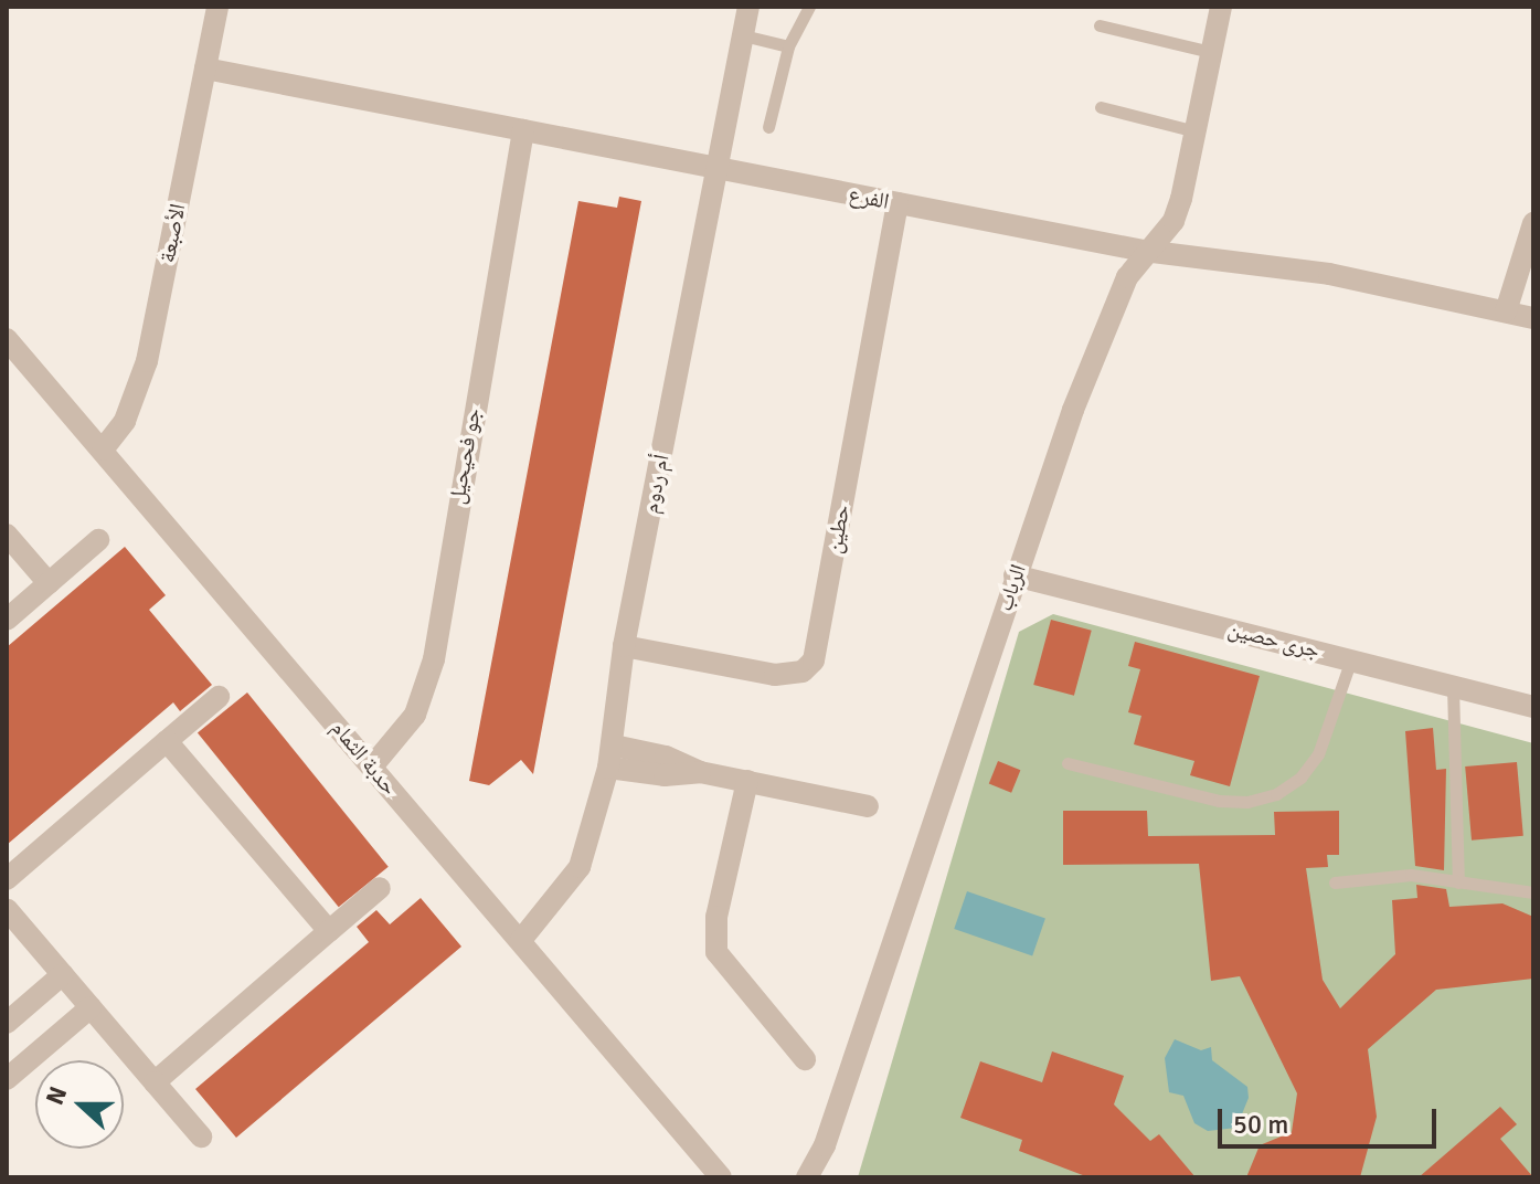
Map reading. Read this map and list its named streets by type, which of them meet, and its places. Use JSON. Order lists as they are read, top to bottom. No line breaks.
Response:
{"streets":{"street":["الفرع","الأصبعة","جو فحيحيل","أم ردوم","حطين","الرباب","جرى حصين","حدبة الثمام"]},"crossings":[["الفرع","الأصبعة"],["الفرع","جو فحيحيل"],["الفرع","أم ردوم"],["الفرع","حطين"],["الفرع","الرباب"],["الأصبعة","حدبة الثمام"],["جو فحيحيل","حدبة الثمام"],["أم ردوم","حطين"],["أم ردوم","حدبة الثمام"],["الرباب","جرى حصين"]],"scale_bar":"50 m","north":"left"}
